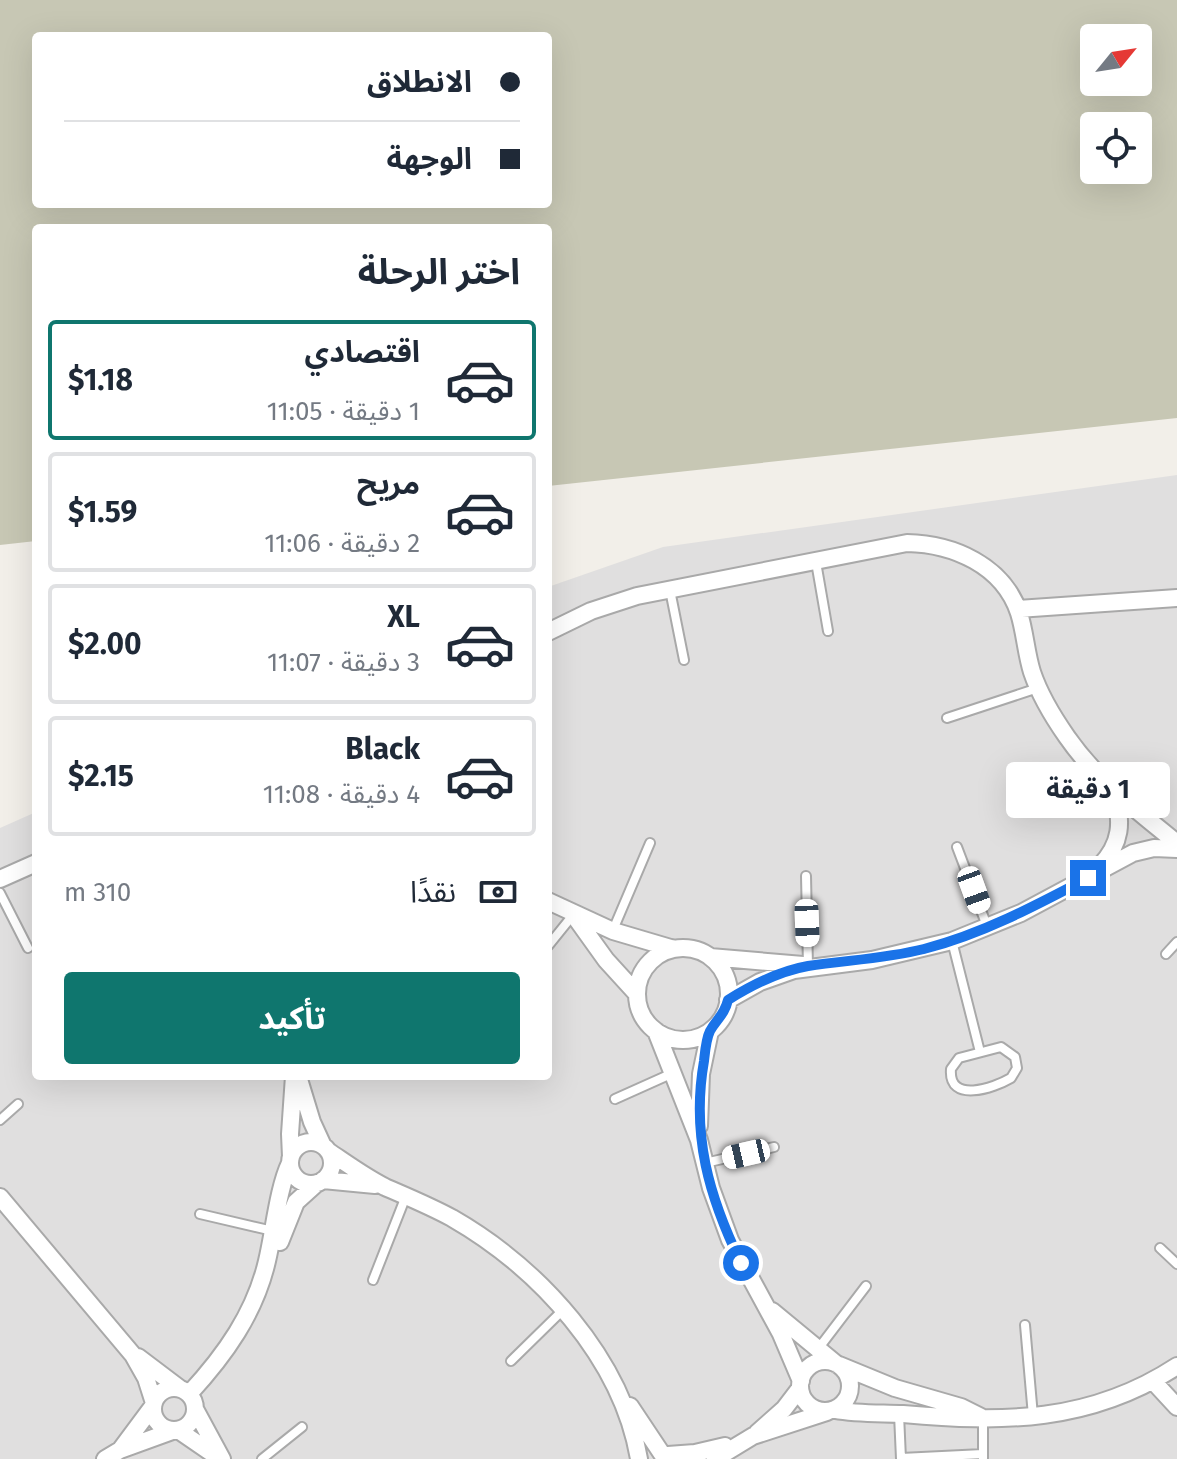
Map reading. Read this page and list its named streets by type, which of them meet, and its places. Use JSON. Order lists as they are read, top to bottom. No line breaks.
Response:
{"north":"top right","page":{"banner":["الانطلاق","الوجهة"],"heading":"اختر الرحلة","list":[{"name":"اقتصادي","note":"1 دقيقة · 11:05","value":"$1.18"},{"name":"مريح","note":"2 دقيقة · 11:06","value":"$1.59"},{"name":"XL","note":"3 دقيقة · 11:07","value":"$2.00"},{"name":"Black","note":"4 دقيقة · 11:08","value":"$2.15"}],"bubble":"1 دقيقة","pay":["نقدًا","310 m"],"buttons":"تأكيد"}}
